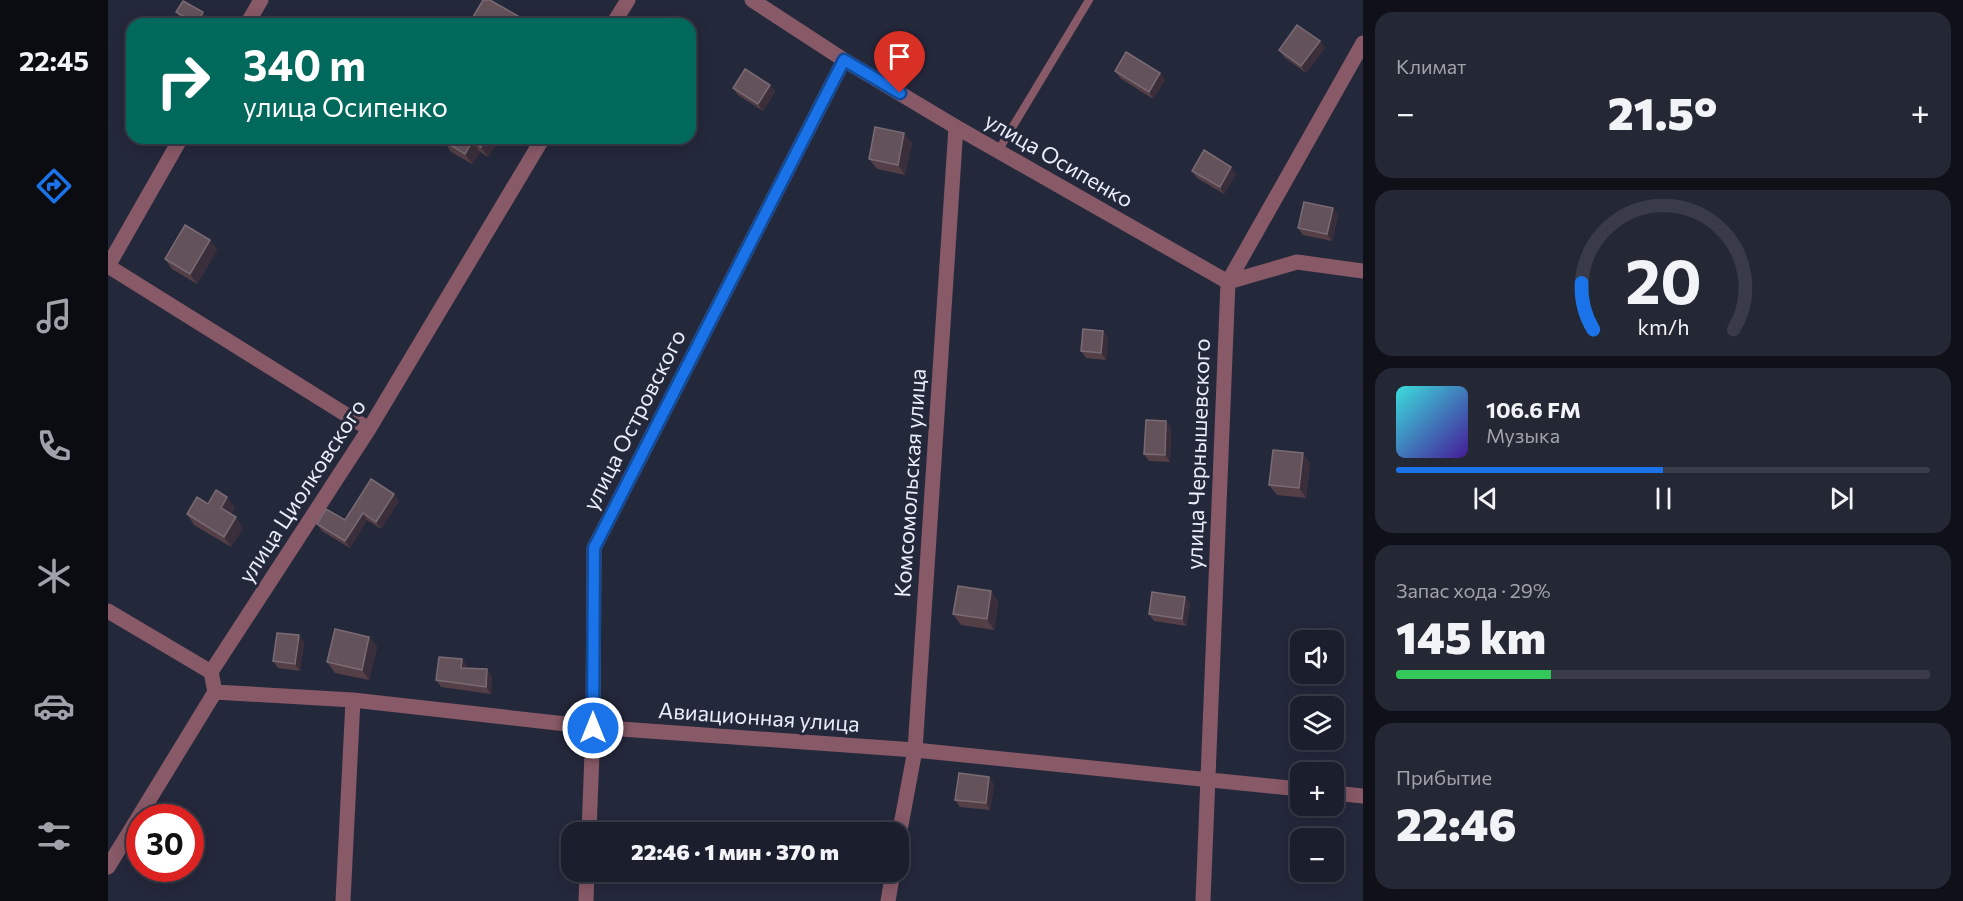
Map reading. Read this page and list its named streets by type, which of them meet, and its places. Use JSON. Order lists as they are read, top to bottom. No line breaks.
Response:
{"streets":{"street":["улица Осипенко","улица Островского","улица Чернышевского","Комсомольская улица","улица Циолковского","Авиационная улица"]},"crossings":[["улица Осипенко","улица Островского"],["улица Осипенко","улица Чернышевского"],["улица Осипенко","Комсомольская улица"],["улица Островского","Авиационная улица"],["улица Чернышевского","Авиационная улица"],["Комсомольская улица","Авиационная улица"]],"page":{"tabs":"22:45","tile":["Климат",["Запас хода · 29%","145 km"],["Прибытие","22:46"]],"turn":["340 m","улица Осипенко"],"heat":["−","21.5°","+"],"song":["106.6 FM","Музыка"],"map_buttons":["+","−"],"limit":"30","trip":"22:46 · 1 мин · 370 m","gauge":["20","km/h"]}}
